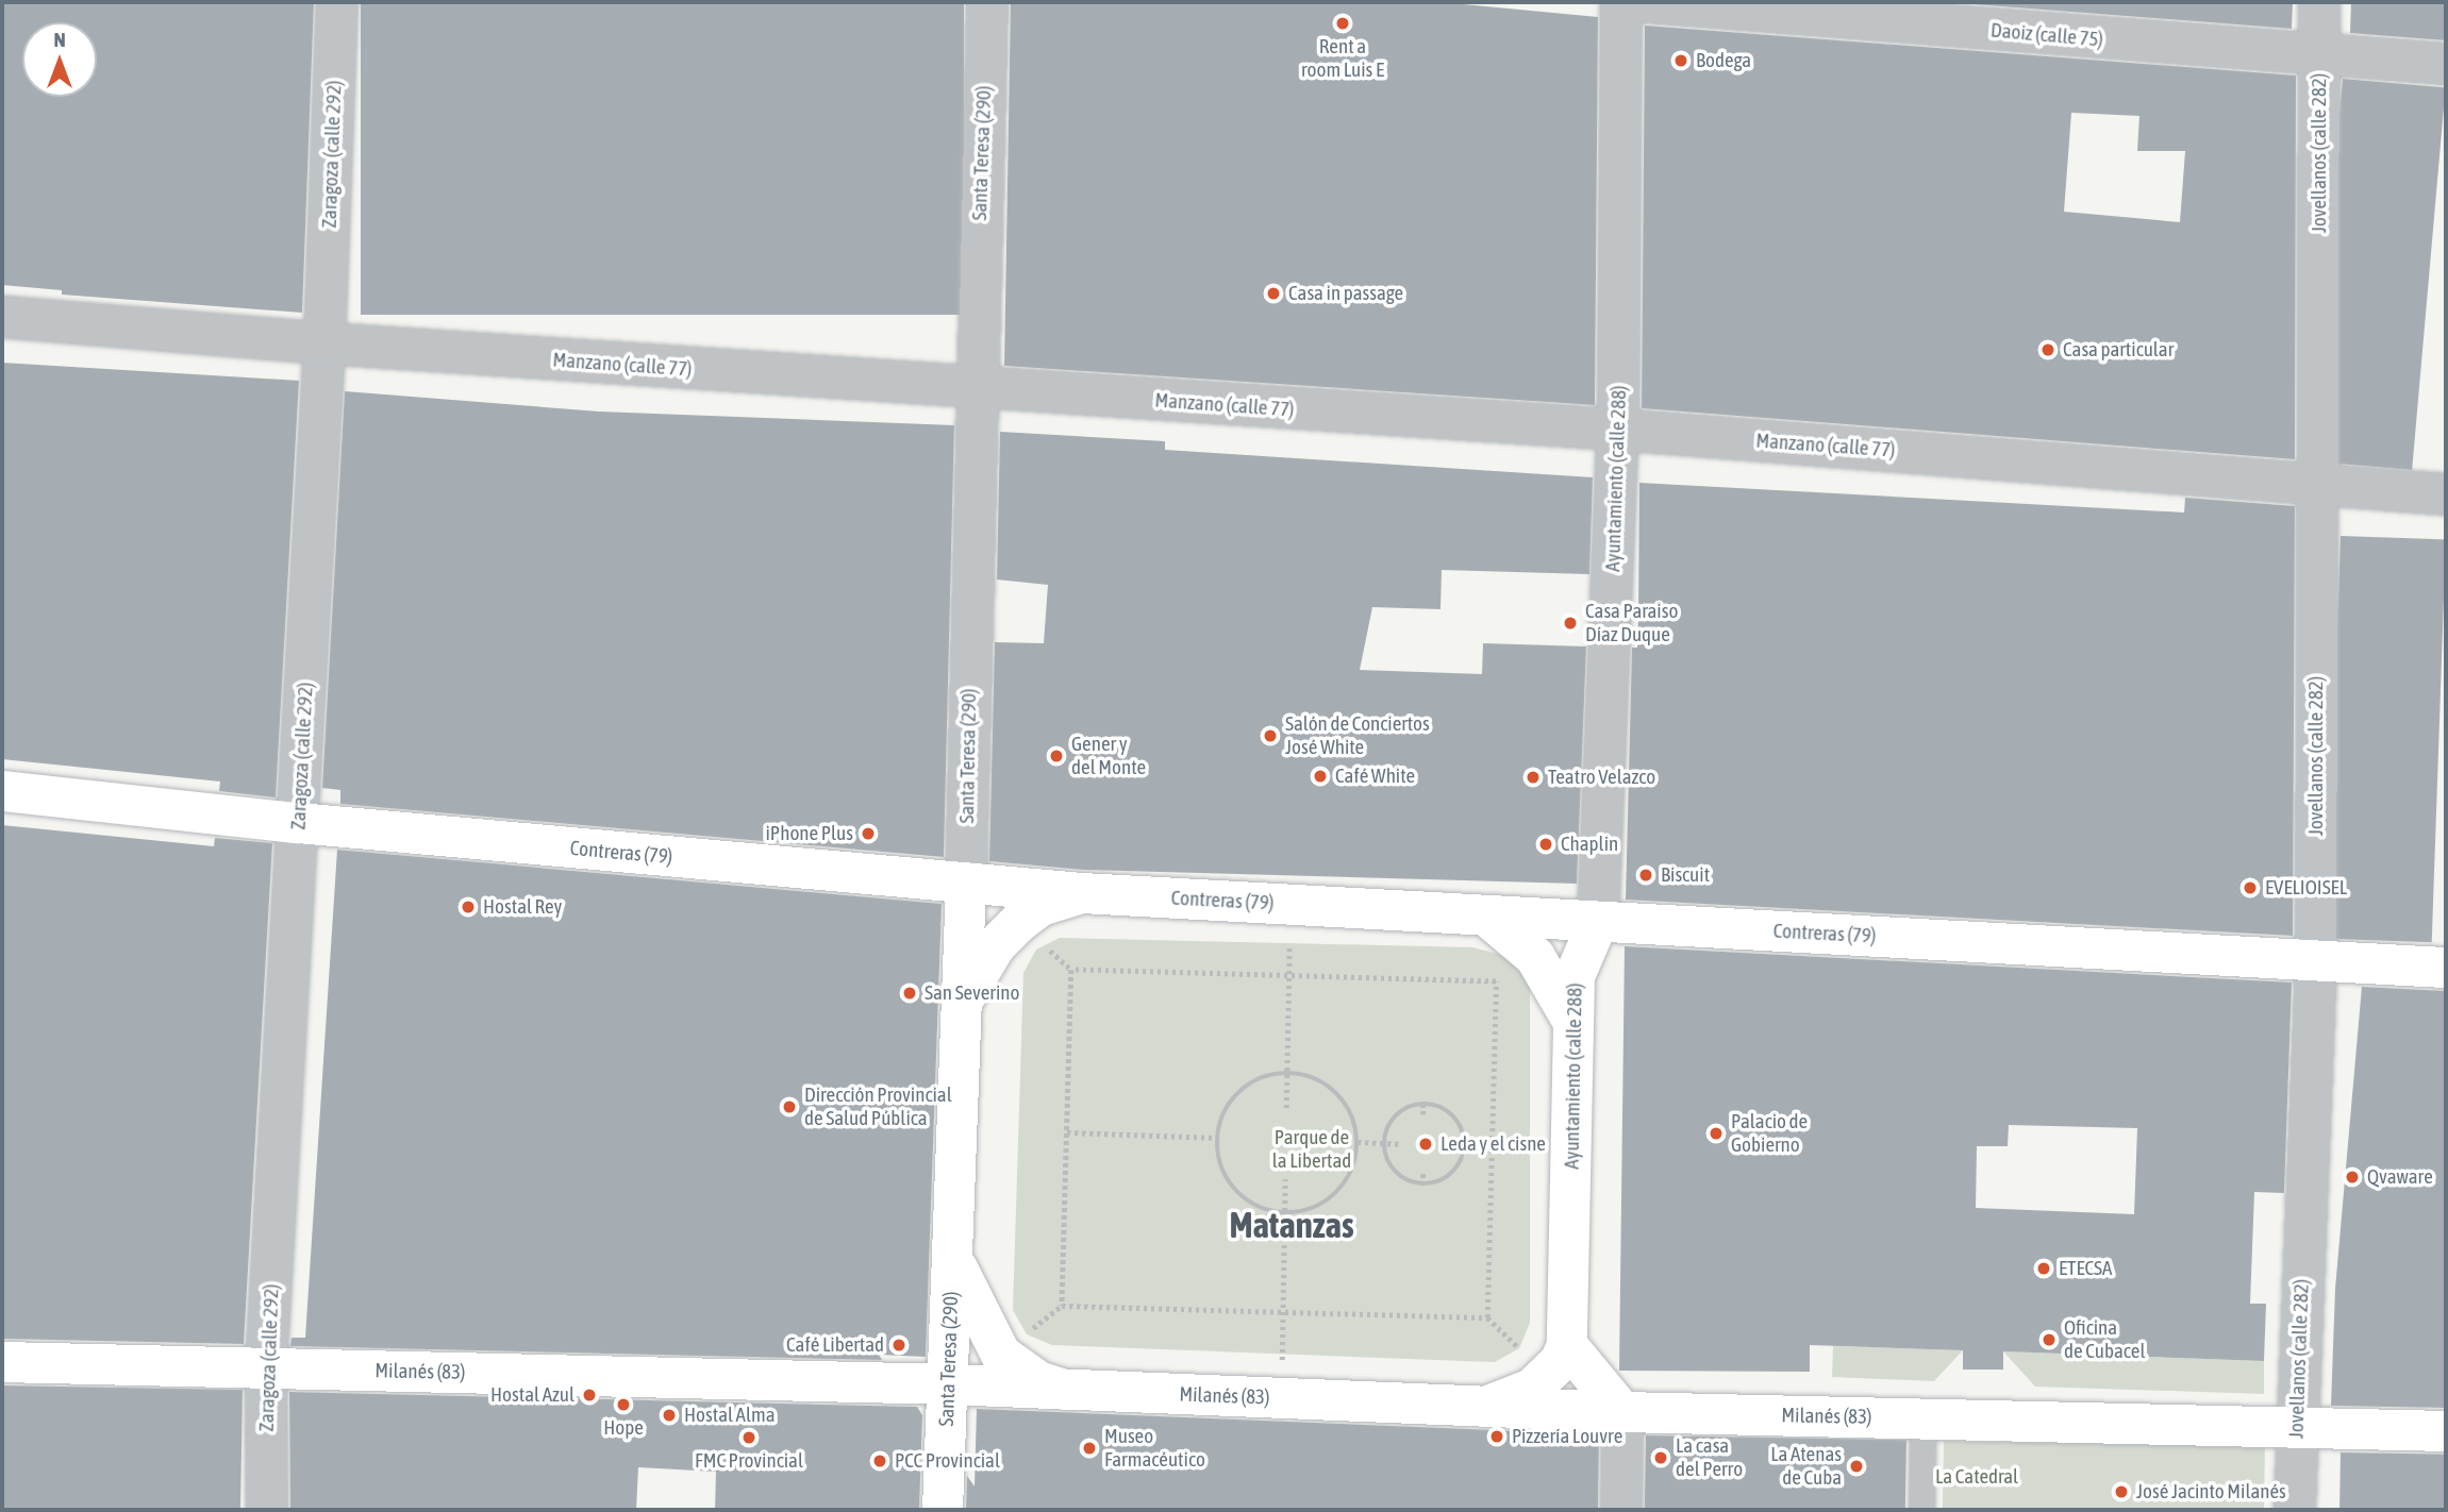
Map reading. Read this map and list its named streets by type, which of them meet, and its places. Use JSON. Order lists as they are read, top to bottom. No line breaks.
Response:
{"streets":{"main road":["Santa Teresa (290)","Ayuntamiento (calle 288)","Contreras (79)","Milanés (83)"],"street":["Daoiz (calle 75)","Jovellanos (calle 282)","Zaragoza (calle 292)","Manzano (calle 77)"]},"crossings":[["Daoiz (calle 75)","Jovellanos (calle 282)"],["Santa Teresa (290)","Manzano (calle 77)"],["Santa Teresa (290)","Contreras (79)"],["Santa Teresa (290)","Milanés (83)"],["Jovellanos (calle 282)","Manzano (calle 77)"],["Jovellanos (calle 282)","Contreras (79)"],["Jovellanos (calle 282)","Milanés (83)"],["Zaragoza (calle 292)","Manzano (calle 77)"],["Zaragoza (calle 292)","Contreras (79)"],["Zaragoza (calle 292)","Milanés (83)"],["Manzano (calle 77)","Ayuntamiento (calle 288)"],["Ayuntamiento (calle 288)","Contreras (79)"]],"districts":["Matanzas"],"parks":["Parque de la Libertad","La Catedral"],"places":["Rent a room Luis E","Bodega","Casa in passage","Casa particular","Casa Paraiso Díaz Duque","Salón de Conciertos José White","Gener y del Monte","Café White","Teatro Velazco","iPhone Plus","Chaplin","Biscuit","EVELIOISEL","Hostal Rey","San Severino","Dirección Provincial de Salud Pública","Palacio de Gobierno","Leda y el cisne","Qvaware","ETECSA","Oficina de Cubacel","Café Libertad","Hostal Azul","Hope","Hostal Alma","Pizzería Louvre","FMC Provincial","Museo Farmacéutico","La casa del Perro","PCC Provincial","La Atenas de Cuba","José Jacinto Milanés"],"north":"top"}
